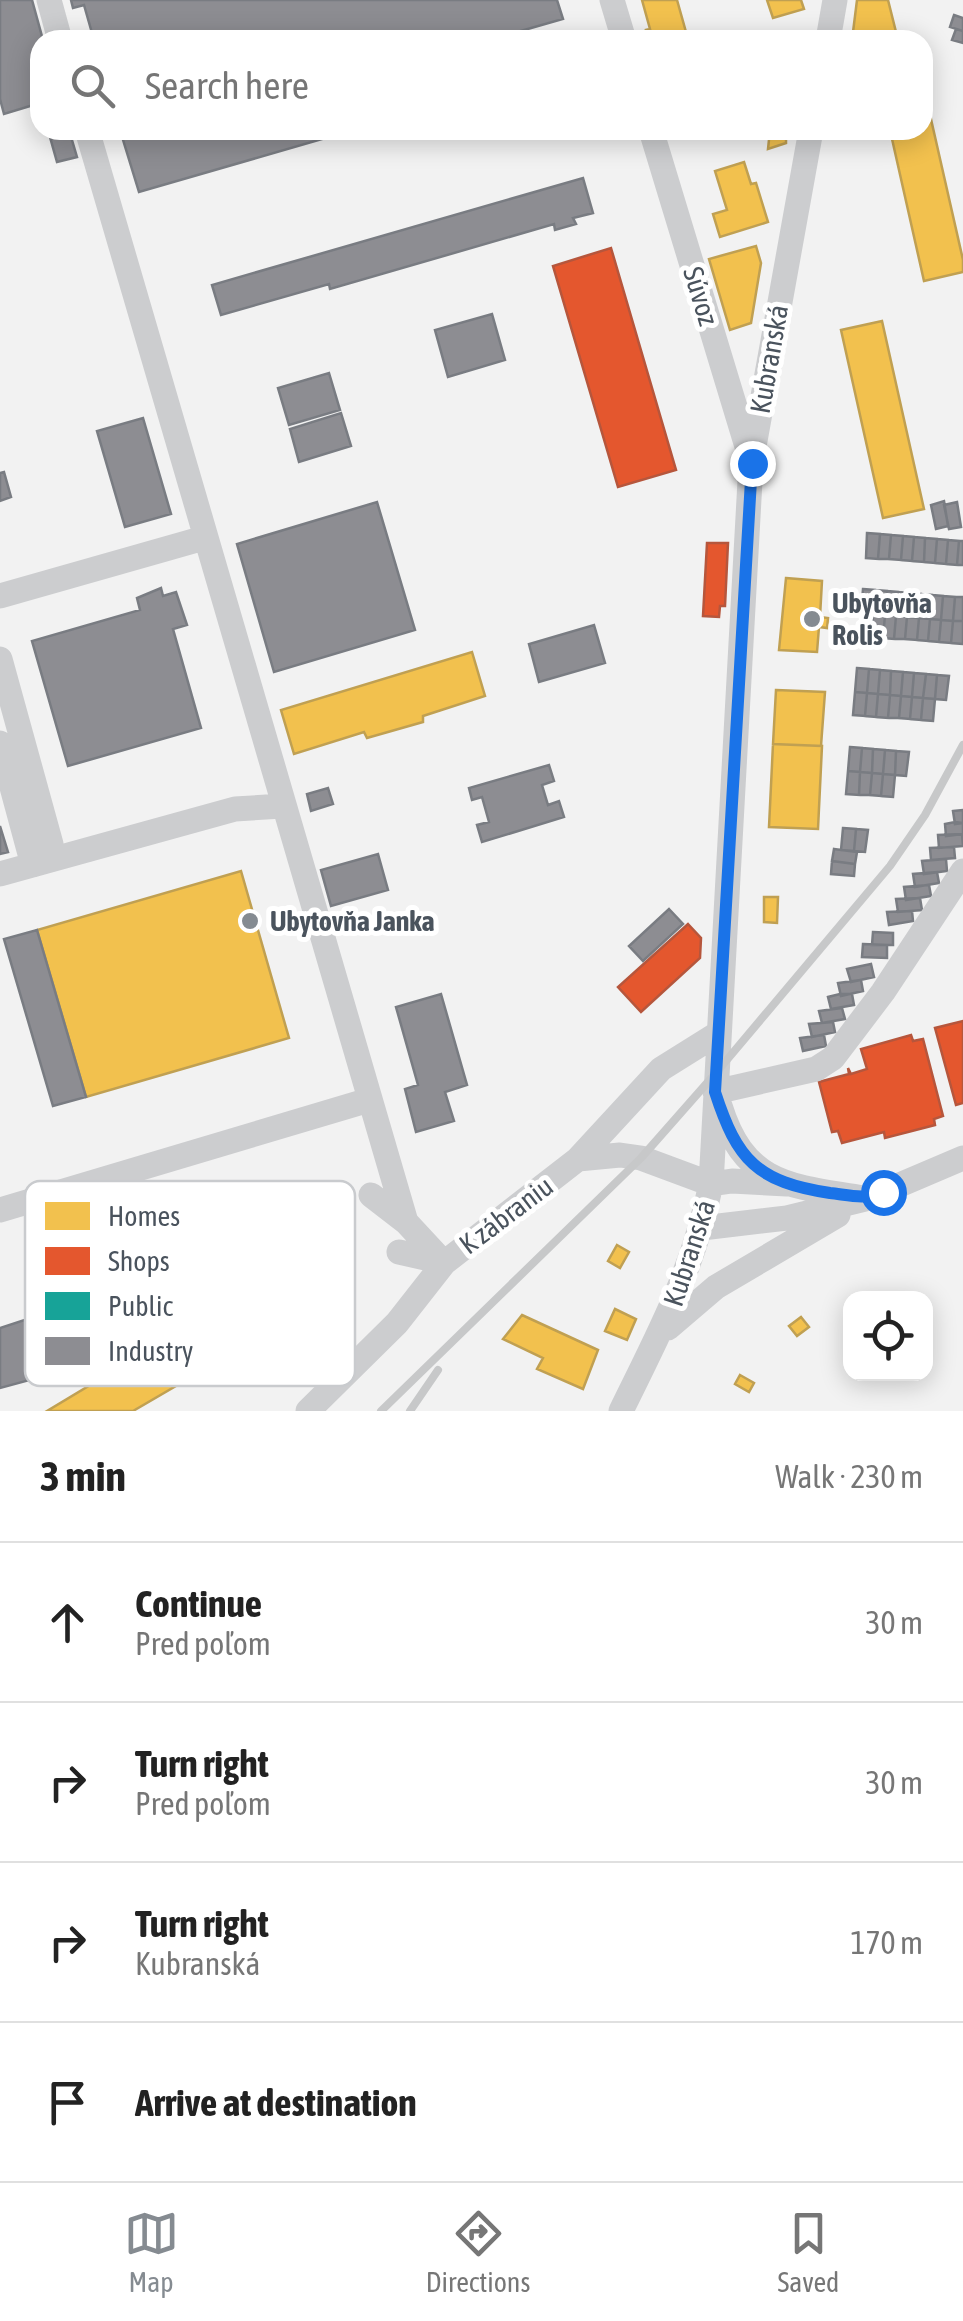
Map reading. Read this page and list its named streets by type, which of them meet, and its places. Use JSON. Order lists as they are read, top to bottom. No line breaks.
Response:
{"streets":{"street":["Súvoz","Kubranská","K zábraniu"]},"crossings":[["Súvoz","Kubranská"],["Kubranská","K zábraniu"]],"places":["Ubytovňa Rolis","Ubytovňa Janka"],"legend":["Homes","Shops","Public","Industry"],"page":{"search":"Search here","heading":["3 min","Walk · 230 m"],"list":[["Continue","Pred poľom","30 m"],["Turn right","Pred poľom","30 m"],["Turn right","Kubranská","170 m"],"Arrive at destination"],"nav":["Map","Directions","Saved"]}}
